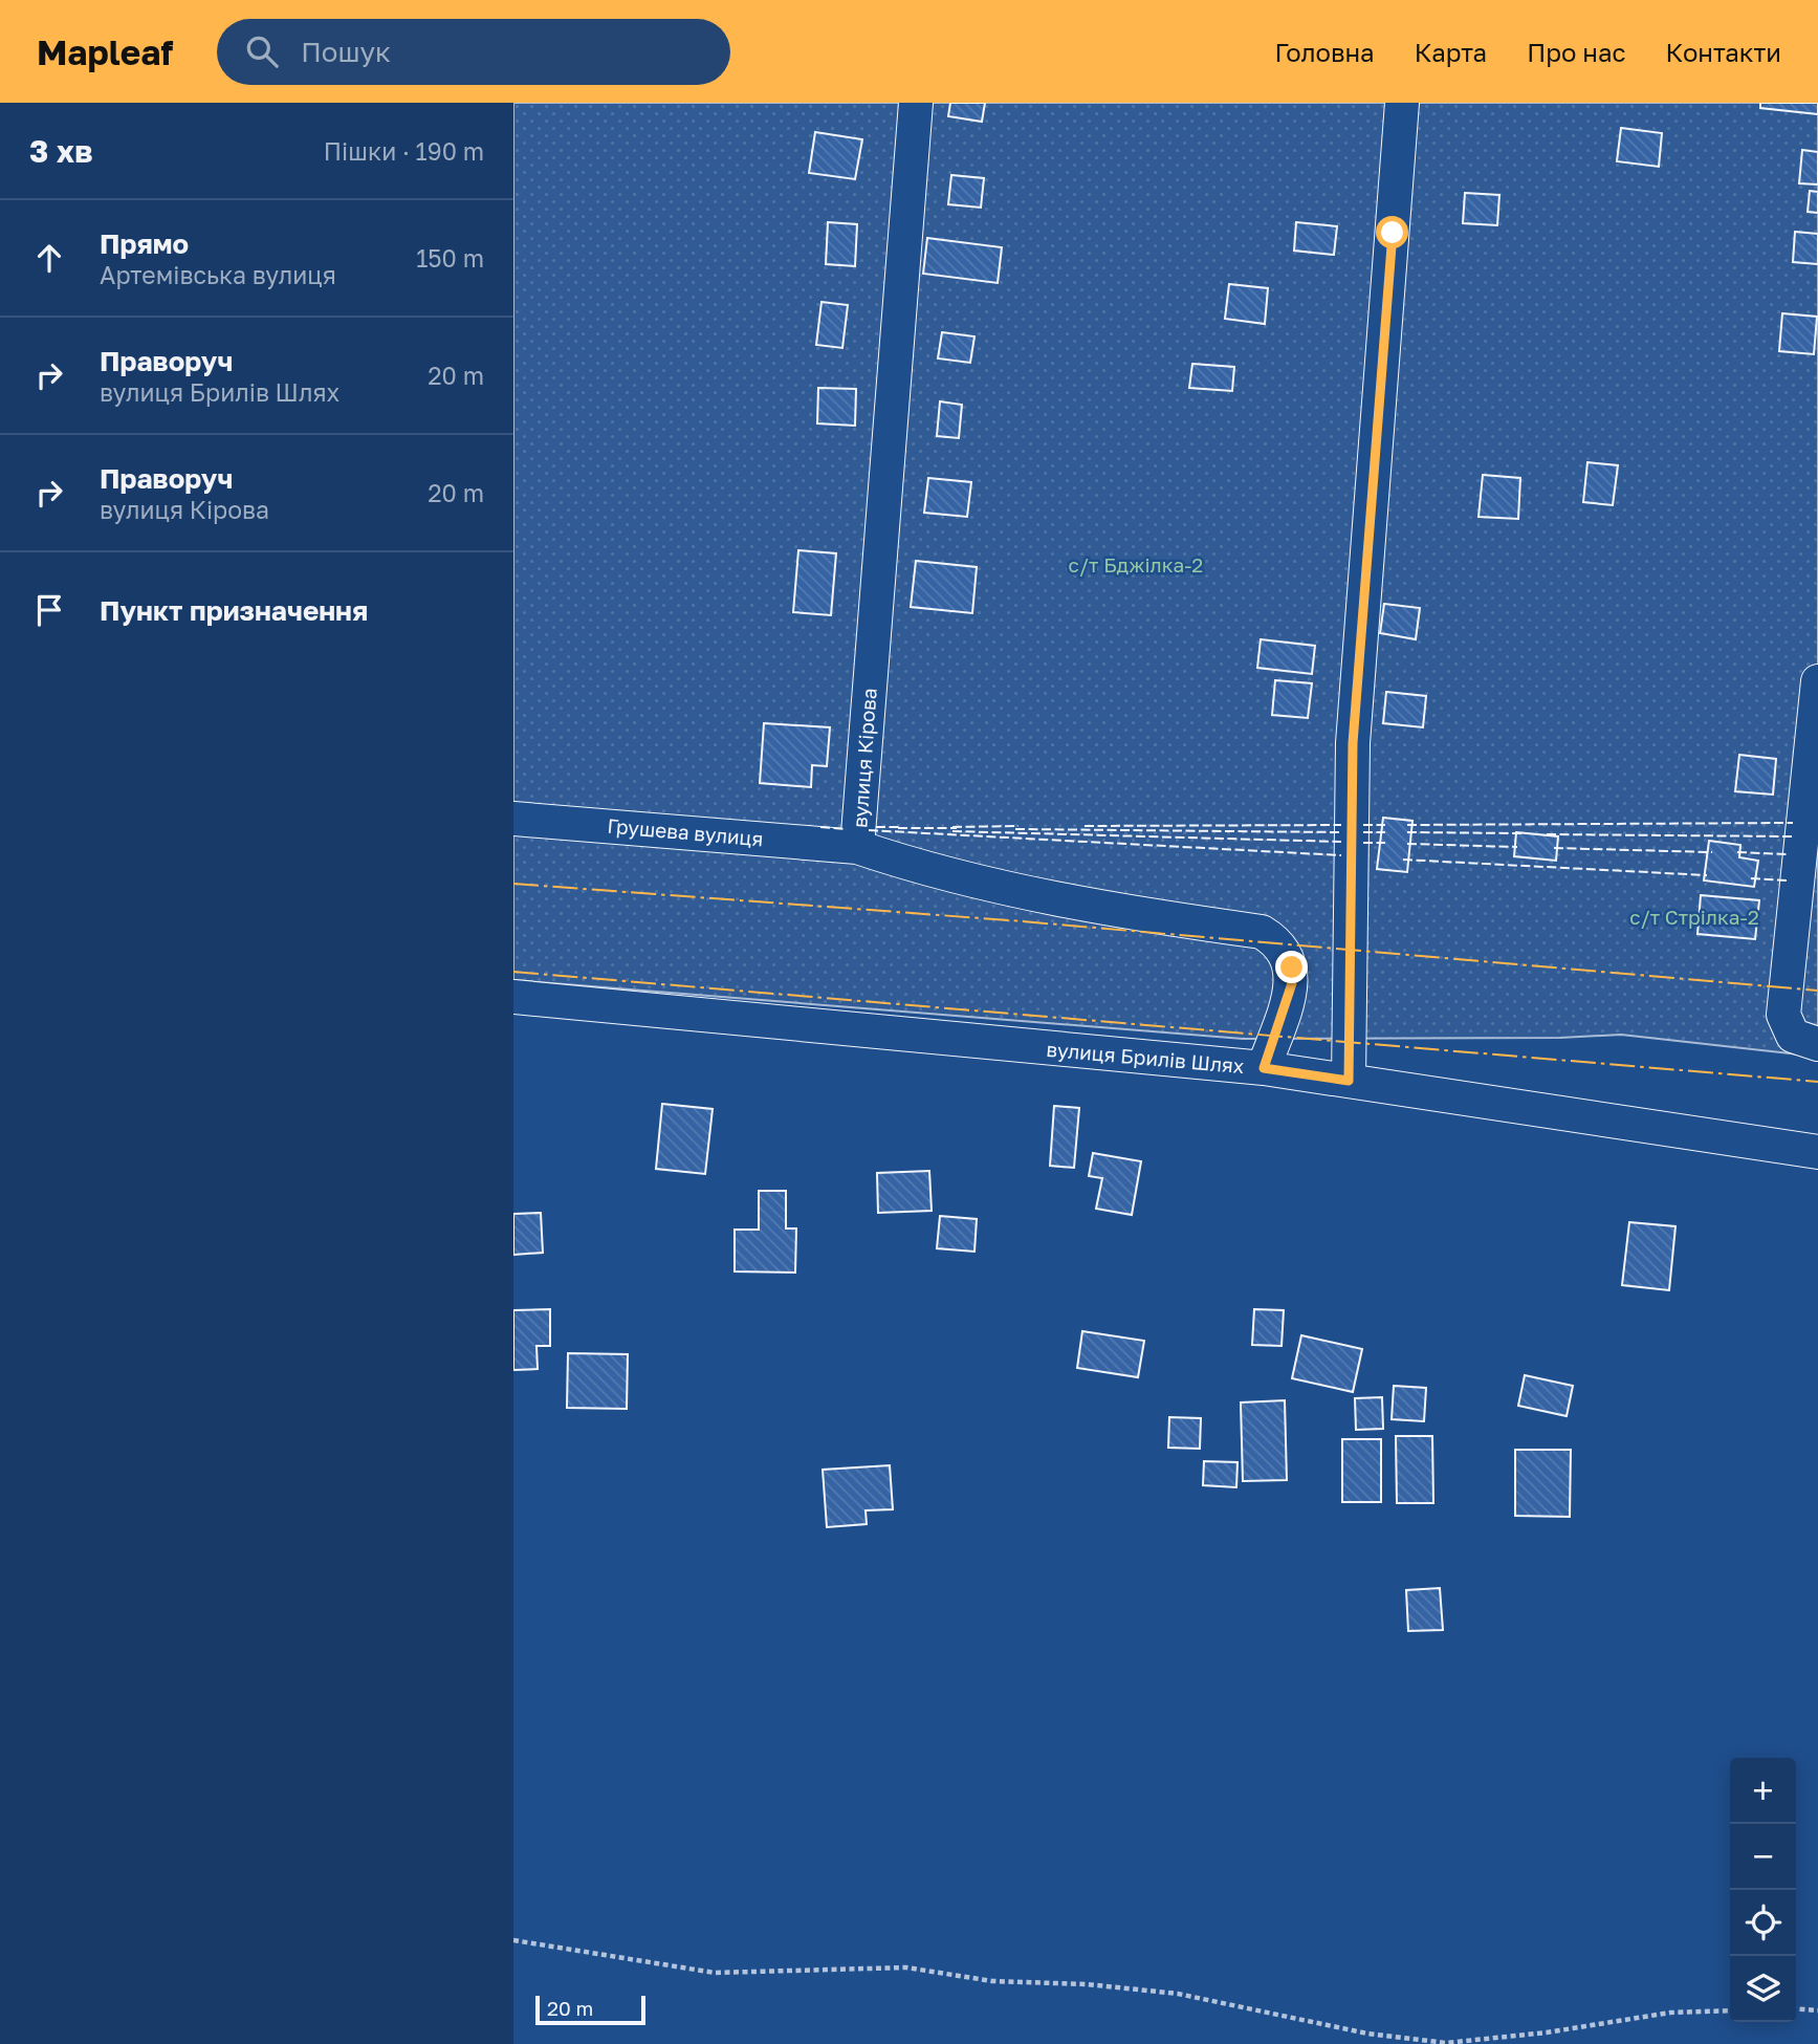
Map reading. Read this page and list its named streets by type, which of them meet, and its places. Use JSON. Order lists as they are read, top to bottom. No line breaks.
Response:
{"streets":{"street":["вулиця Кірова","Грушева вулиця","вулиця Брилів Шлях"]},"crossings":[["вулиця Кірова","Грушева вулиця"],["вулиця Кірова","вулиця Брилів Шлях"]],"parks":["с/т Бджілка-2","с/т Стрілка-2"],"scale_bar":"20 m","page":{"header":"Mapleaf","search":"Пошук","nav":["Головна","Карта","Про нас","Контакти"],"heading":["3 хв","Пішки · 190 m"],"list":[["Прямо","Артемівська вулиця","150 m"],["Праворуч","вулиця Брилів Шлях","20 m"],["Праворуч","вулиця Кірова","20 m"],"Пункт призначення"],"map_buttons":["+","−"],"scale":"20 m"}}
